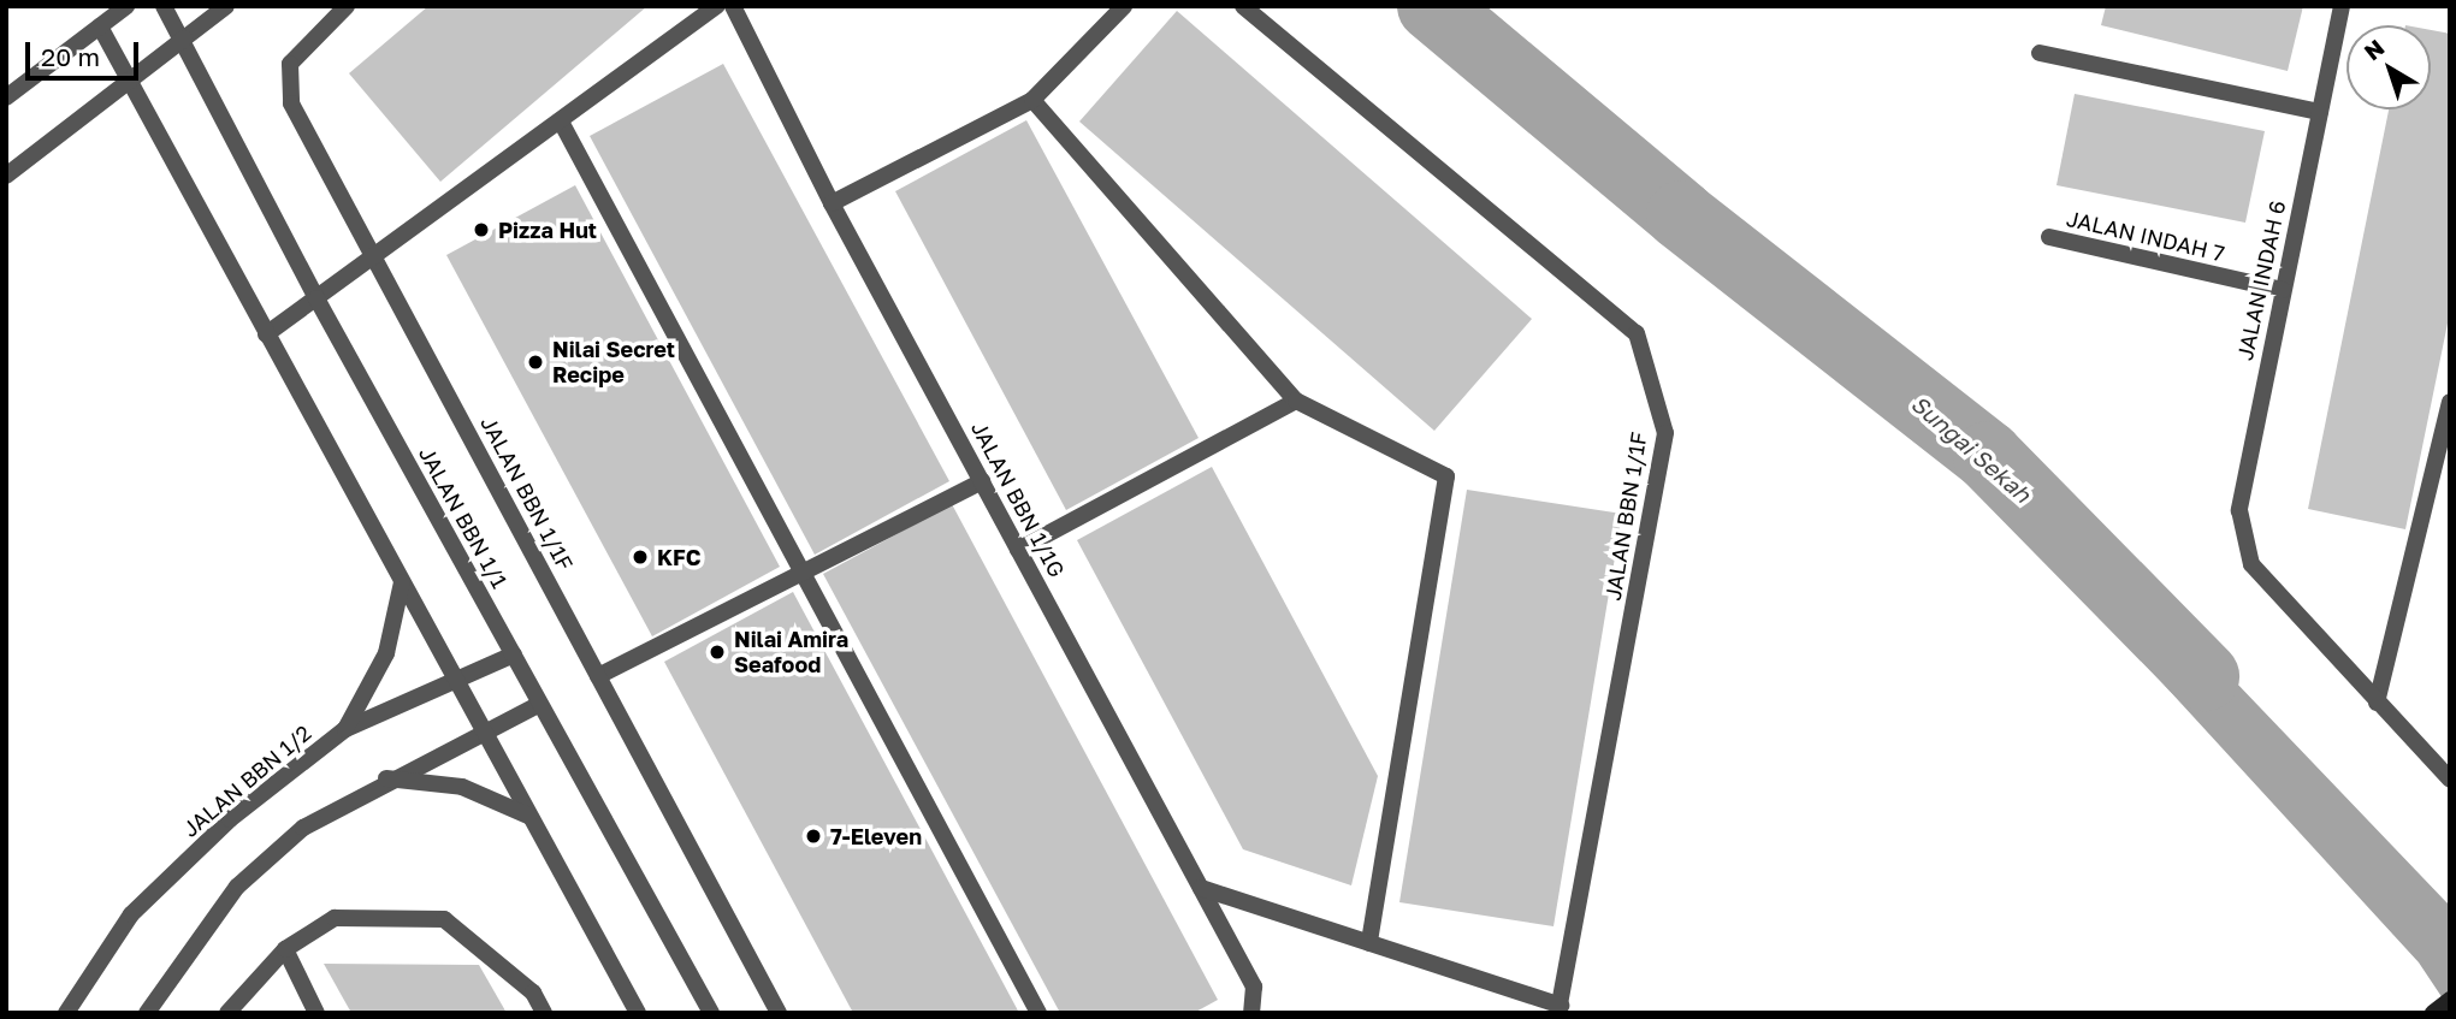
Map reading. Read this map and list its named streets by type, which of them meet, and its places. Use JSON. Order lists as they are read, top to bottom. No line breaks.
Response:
{"streets":{"street":["JALAN INDAH 7","JALAN INDAH 6","JALAN BBN 1/1F","JALAN BBN 1/1G","JALAN BBN 1/1","JALAN BBN 1/2"]},"crossings":[["JALAN INDAH 7","JALAN INDAH 6"],["JALAN BBN 1/1","JALAN BBN 1/2"]],"water":["Sungai Sekah"],"places":["Pizza Hut","Nilai Secret Recipe","KFC","Nilai Amira Seafood","7-Eleven"],"scale_bar":"20 m","north":"top left"}
